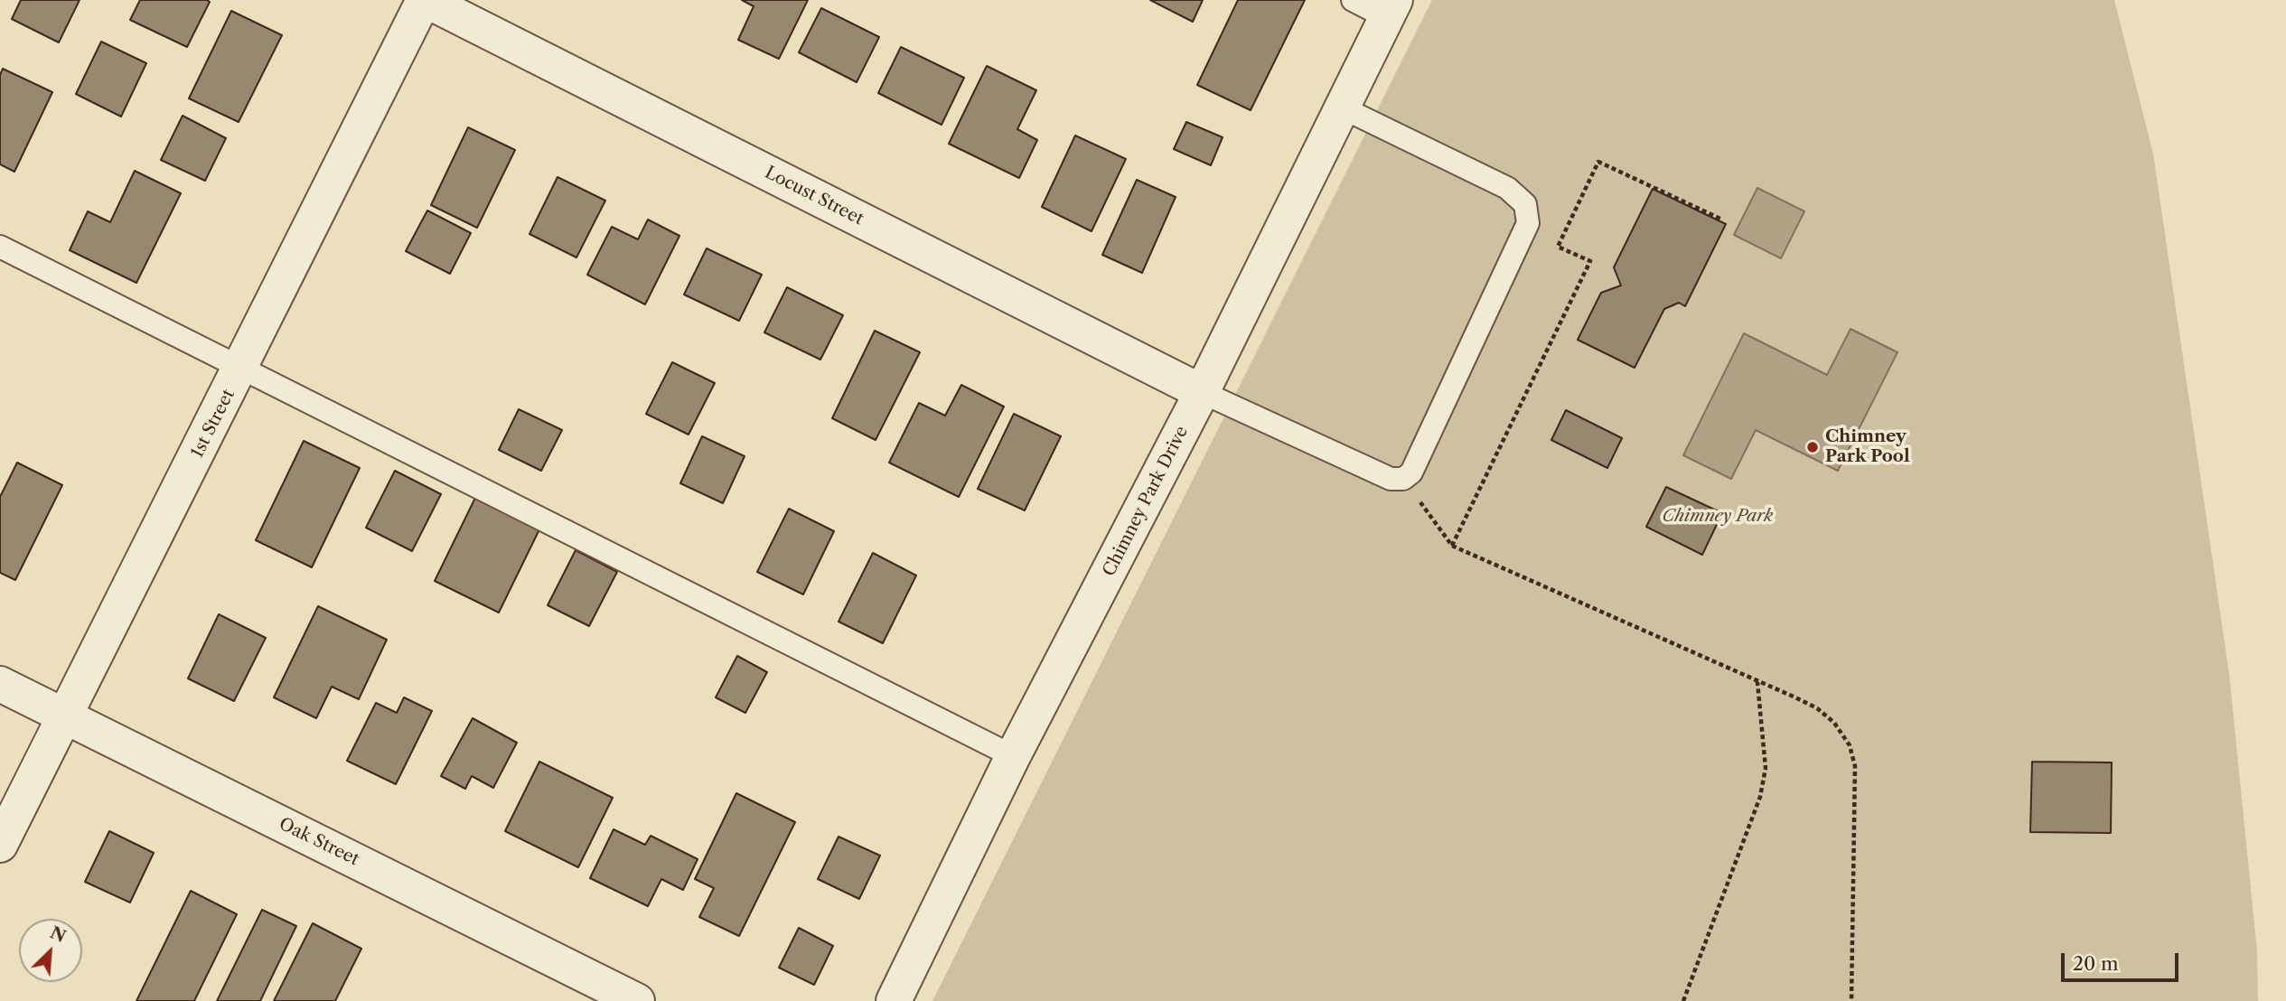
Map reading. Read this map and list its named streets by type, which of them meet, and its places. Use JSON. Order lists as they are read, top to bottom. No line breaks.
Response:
{"streets":{"street":["Locust Street","1st Street","Chimney Park Drive","Oak Street"]},"crossings":[["Locust Street","1st Street"],["Locust Street","Chimney Park Drive"],["1st Street","Oak Street"]],"parks":["Chimney Park"],"places":["Chimney Park Pool"],"scale_bar":"20 m","north":"top right"}
